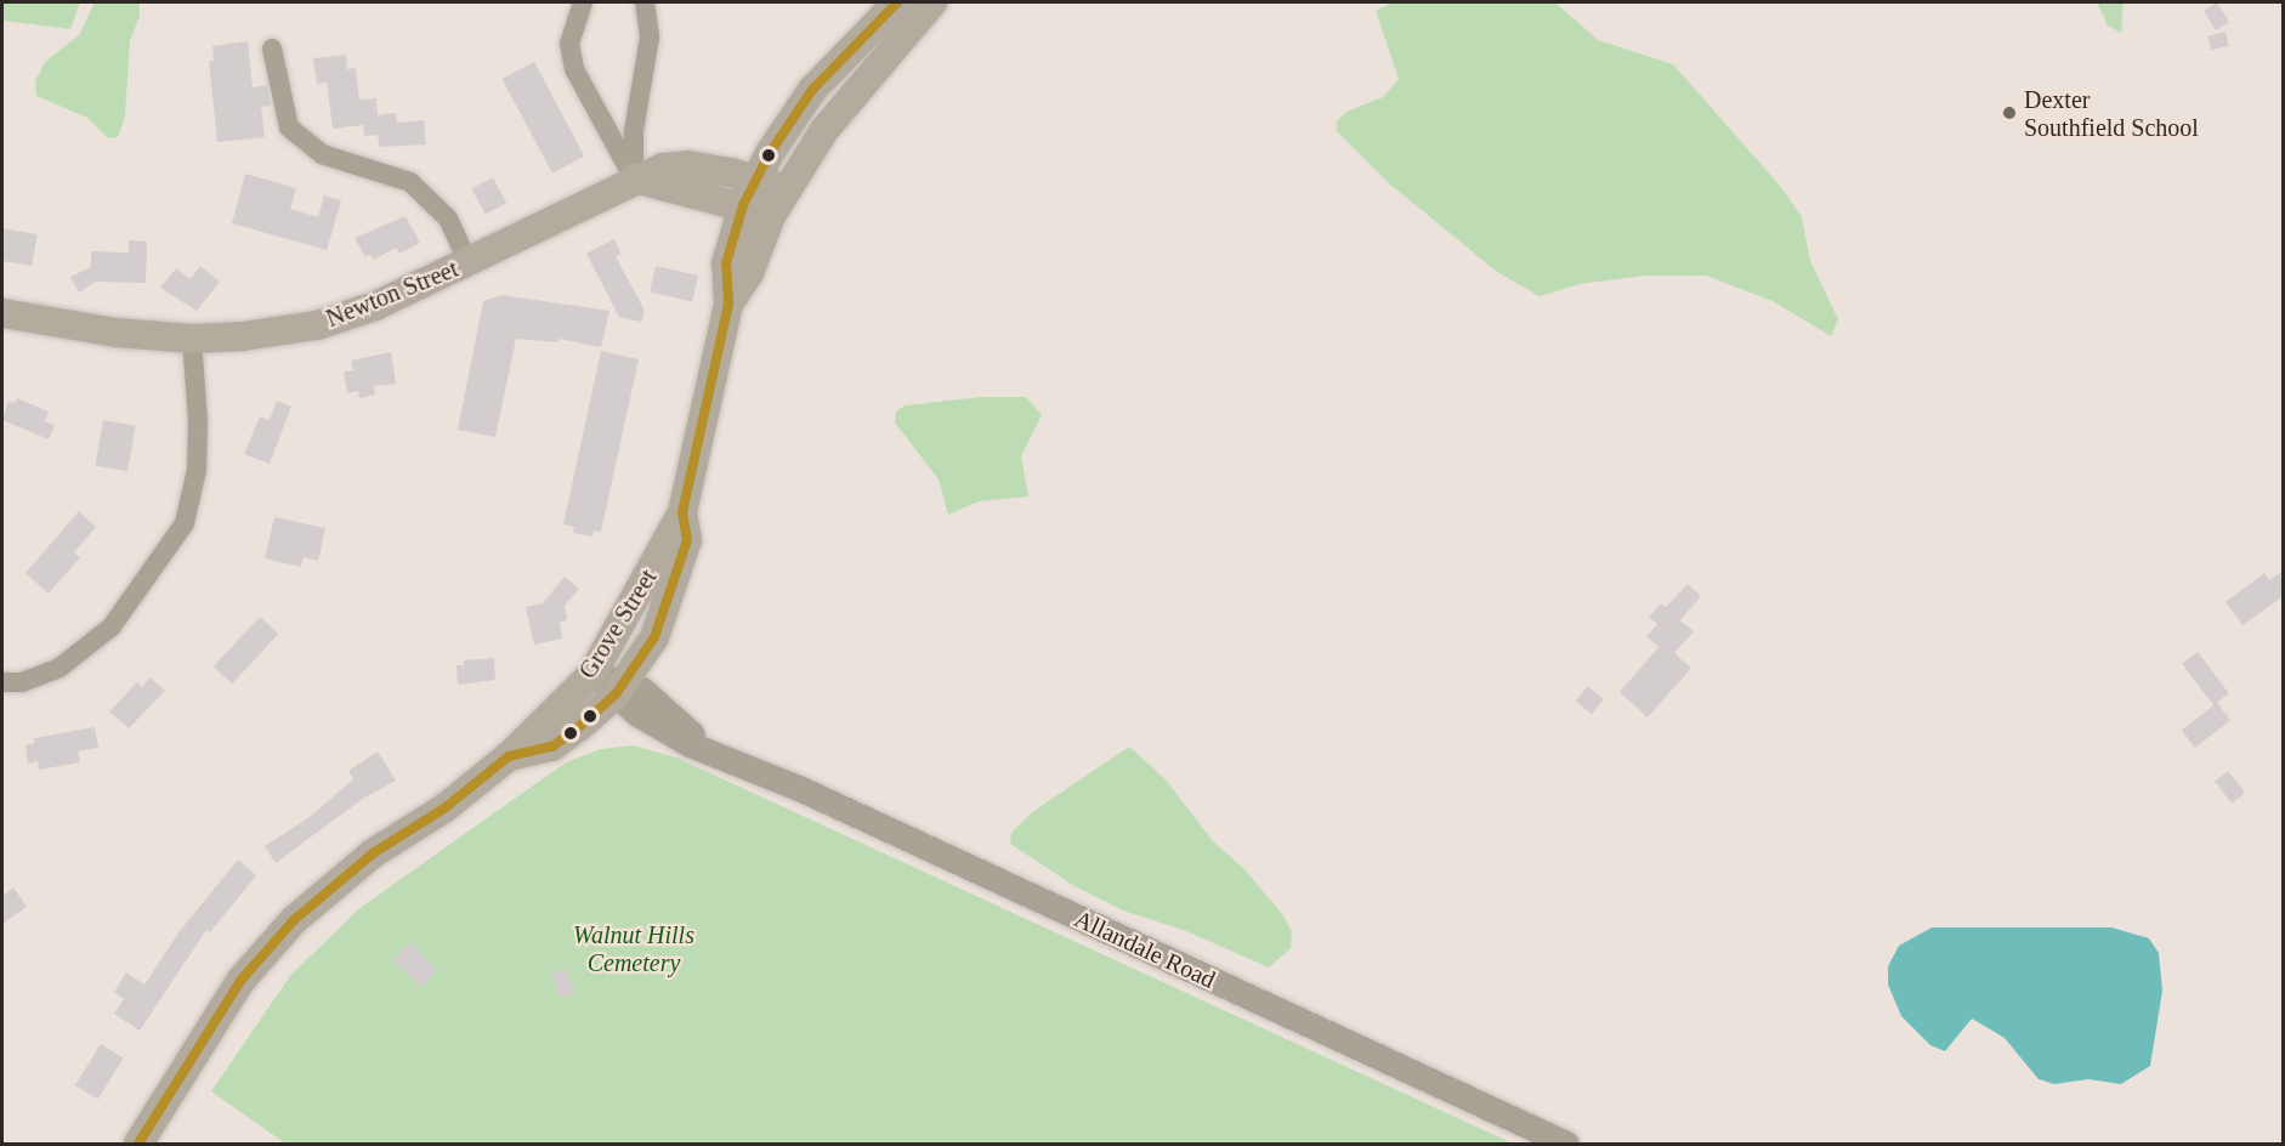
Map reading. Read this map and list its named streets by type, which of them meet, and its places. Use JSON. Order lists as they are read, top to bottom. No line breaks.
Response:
{"streets":{"main road":["Newton Street","Grove Street"],"street":["Allandale Road"]},"crossings":[["Grove Street","Allandale Road"]],"parks":["Walnut Hills Cemetery"],"places":["Dexter Southfield School"]}
